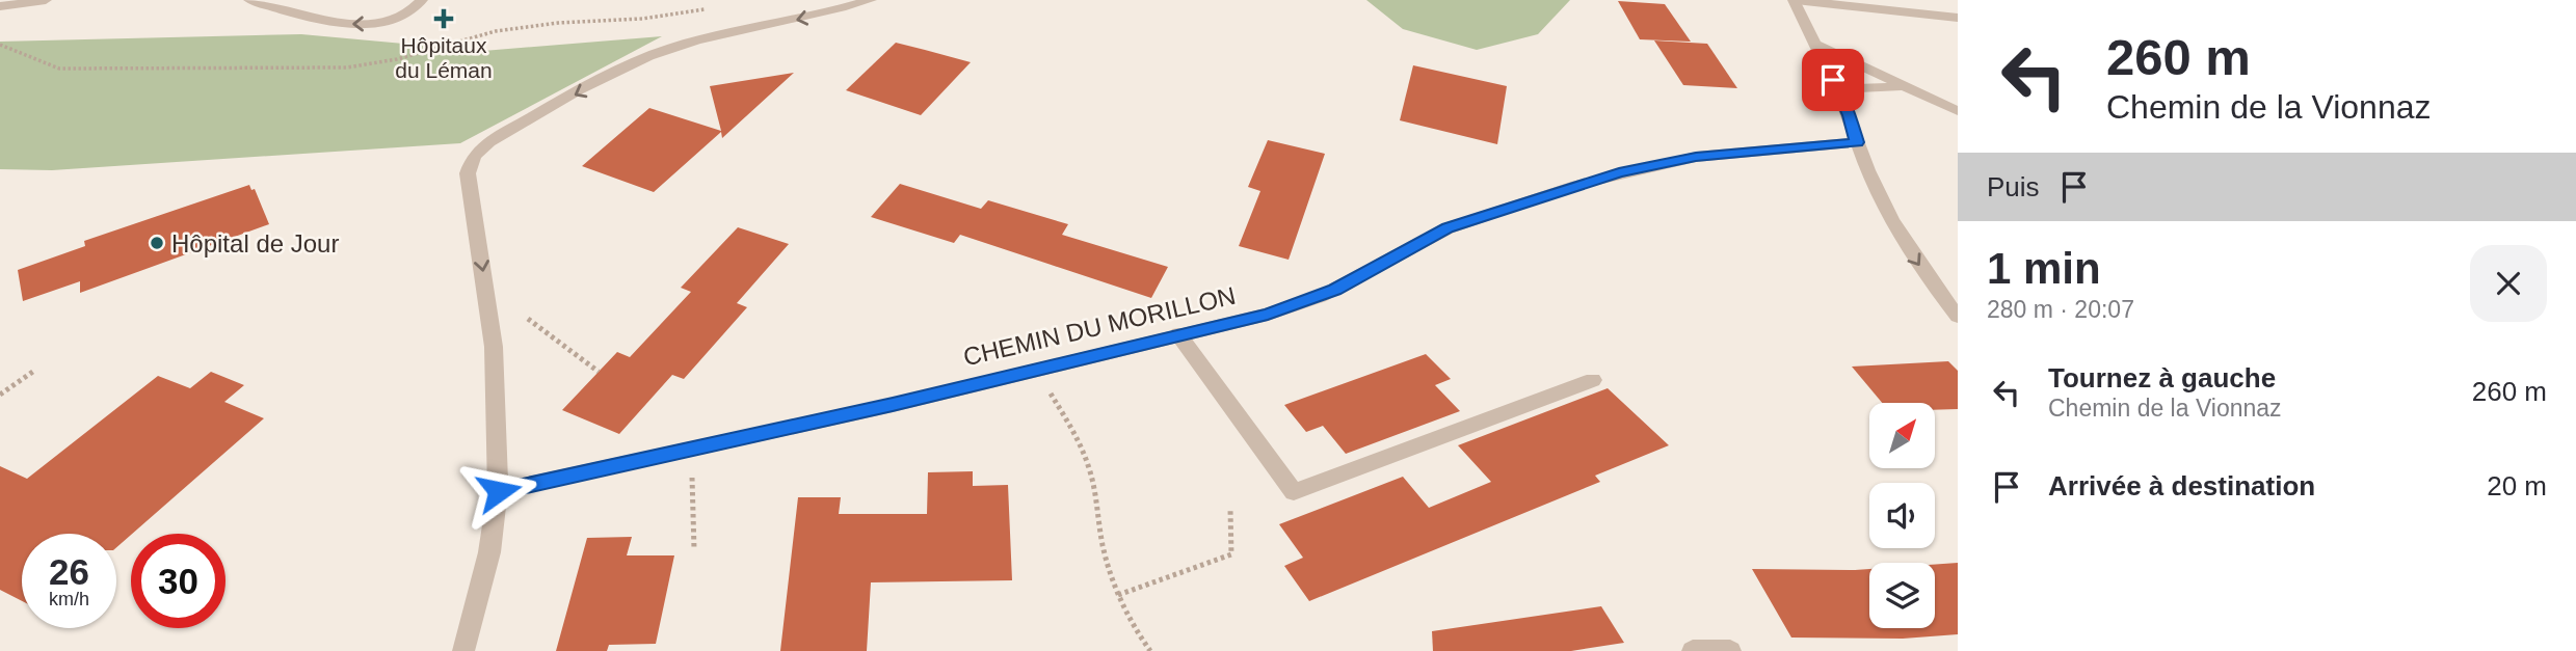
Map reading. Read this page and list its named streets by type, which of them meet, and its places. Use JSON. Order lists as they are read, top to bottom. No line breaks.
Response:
{"streets":{"street":["CHEMIN DU MORILLON"]},"places":{"health":["Hôpitaux du Léman"],"other":["Hôpital de Jour"]},"north":"top right","page":{"turn":["260 m","Chemin de la Vionnaz"],"then":"Puis","heading":["1 min","280 m · 20:07"],"list":[{"name":"Tournez à gauche","note":"Chemin de la Vionnaz","value":"260 m"},{"name":"Arrivée à destination","value":"20 m"}],"speed":"26 km/h","limit":"30"}}
